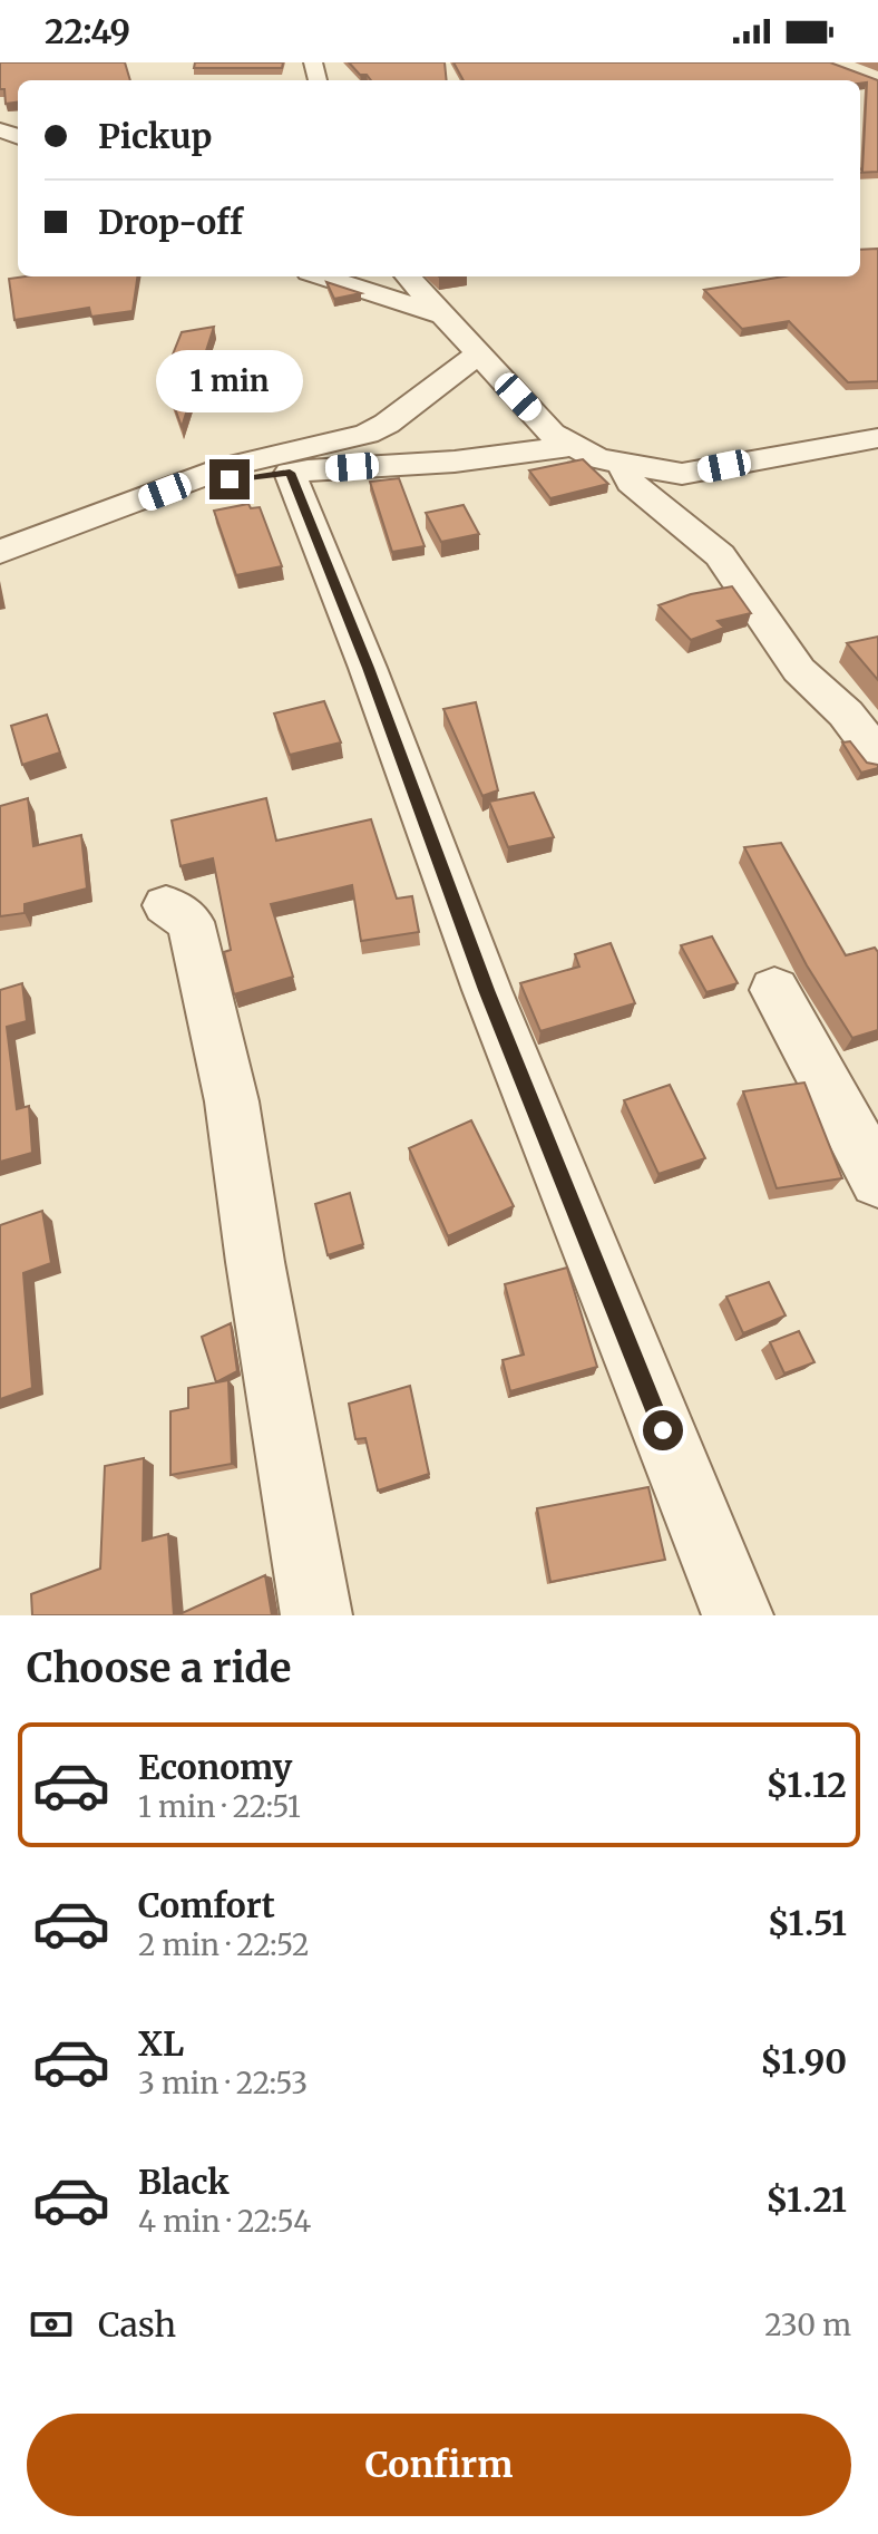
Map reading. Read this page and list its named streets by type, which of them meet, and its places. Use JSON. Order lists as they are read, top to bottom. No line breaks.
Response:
{"page":{"status":"22:49","banner":["Pickup","Drop-off"],"bubble":"1 min","heading":"Choose a ride","list":[{"name":"Economy","note":"1 min · 22:51","value":"$1.12"},{"name":"Comfort","note":"2 min · 22:52","value":"$1.51"},{"name":"XL","note":"3 min · 22:53","value":"$1.90"},{"name":"Black","note":"4 min · 22:54","value":"$1.21"}],"pay":["Cash","230 m"],"buttons":"Confirm"}}
